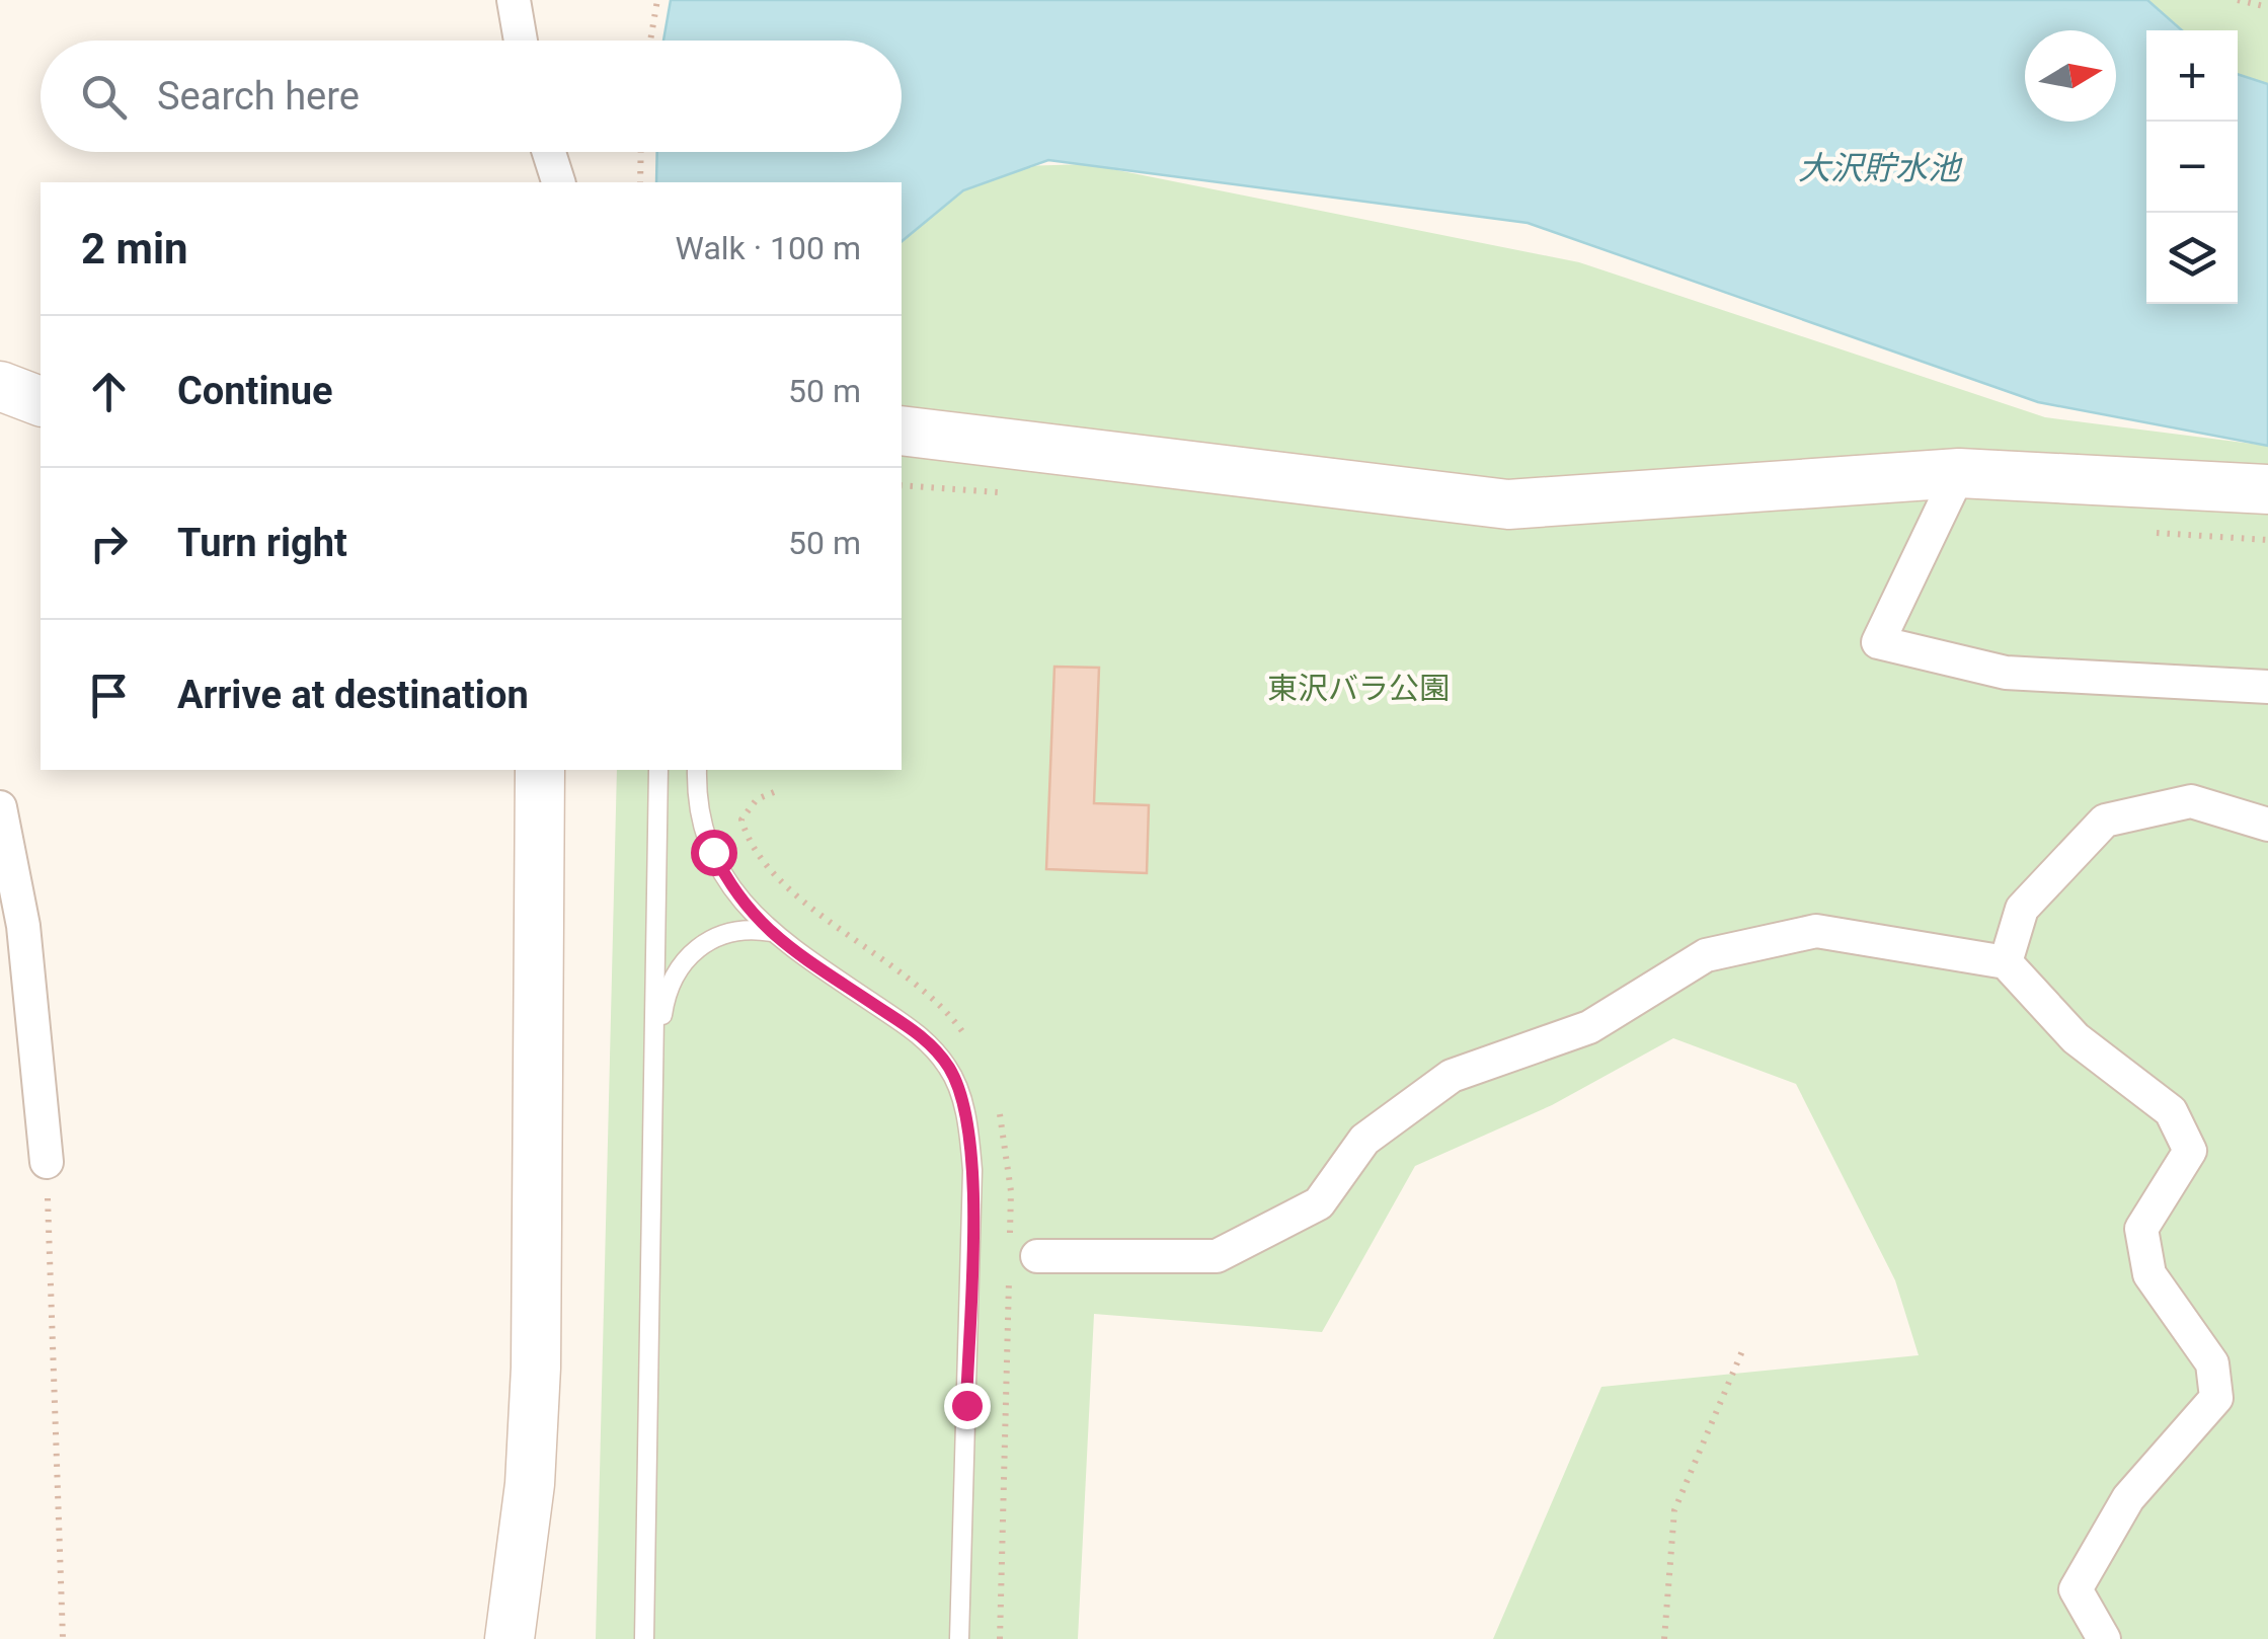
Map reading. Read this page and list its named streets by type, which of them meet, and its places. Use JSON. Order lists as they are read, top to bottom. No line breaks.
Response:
{"water":["大沢貯水池"],"parks":["東沢バラ公園"],"north":"right","page":{"map_buttons":["+","−"],"search":"Search here","heading":["2 min","Walk · 100 m"],"list":[["Continue","50 m"],["Turn right","50 m"],"Arrive at destination"]}}
